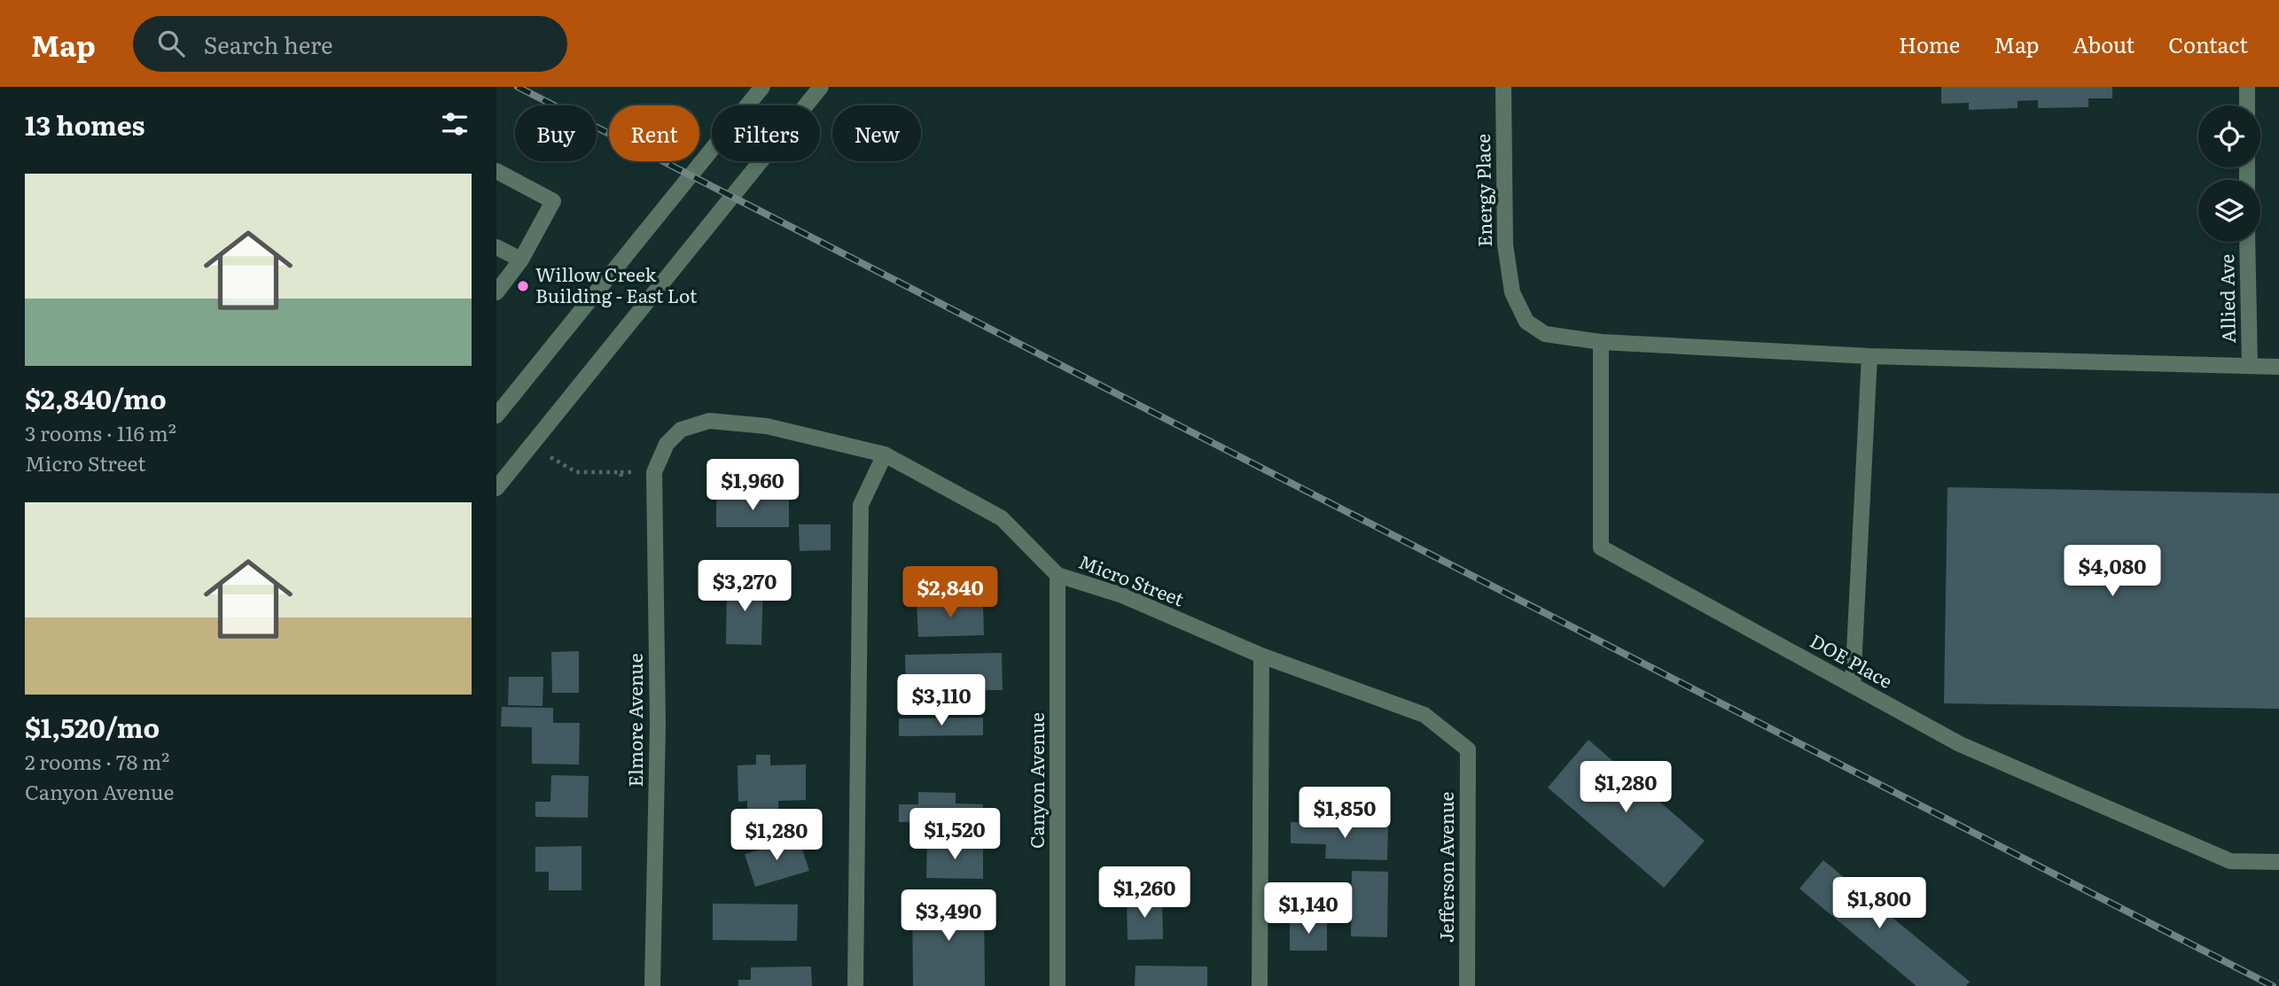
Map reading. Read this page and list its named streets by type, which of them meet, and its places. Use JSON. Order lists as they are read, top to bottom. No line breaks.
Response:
{"streets":{"street":["Energy Place","Allied Ave","Micro Street","DOE Place","Elmore Avenue","Canyon Avenue","Jefferson Avenue"]},"crossings":[["Energy Place","DOE Place"],["Micro Street","Elmore Avenue"],["Micro Street","Canyon Avenue"],["Micro Street","Jefferson Avenue"]],"places":["Willow Creek Building - East Lot"],"page":{"header":"Map","search":"Search here","nav":["Home","Map","About","Contact"],"heading":"13 homes","chip":["Buy","Rent","Filters","New"],"list":[{"name":"$2,840/mo","note":"3 rooms · 116 m² · Micro Street"},{"name":"$1,520/mo","note":"2 rooms · 78 m² · Canyon Avenue"}],"price":["$1,960","$4,080","$3,270","$2,840","$3,110","$1,280","$1,850","$1,520","$1,280","$1,260","$1,800","$1,140","$3,490"]}}
